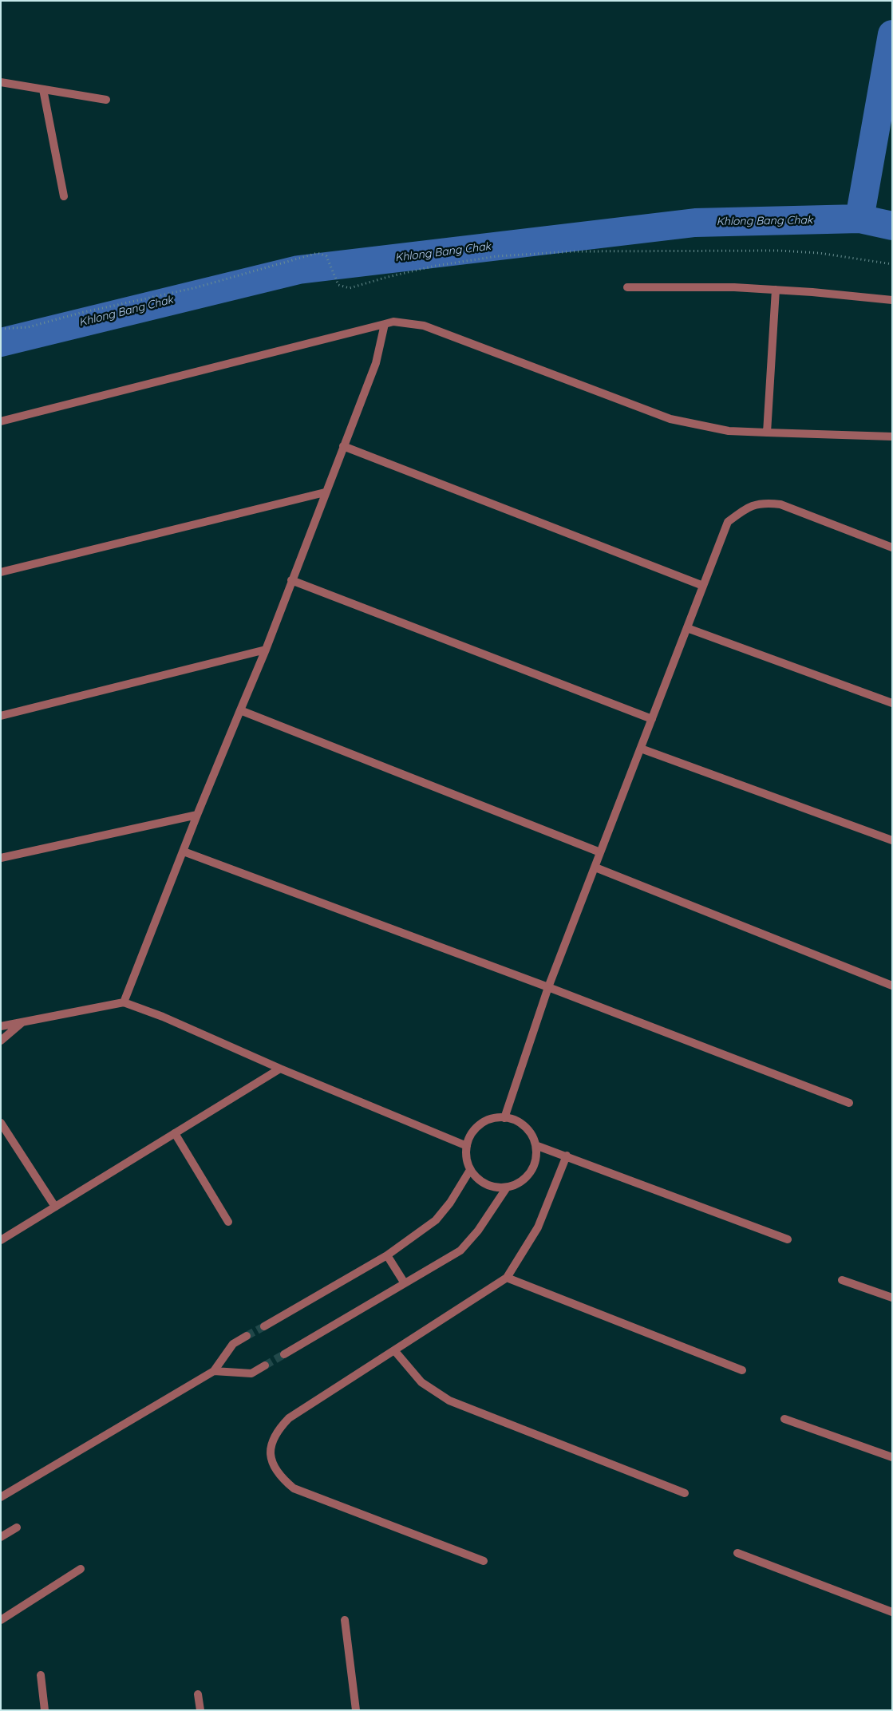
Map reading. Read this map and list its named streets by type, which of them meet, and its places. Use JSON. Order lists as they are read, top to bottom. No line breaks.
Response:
{"water":["Khlong Bang Chak"]}
